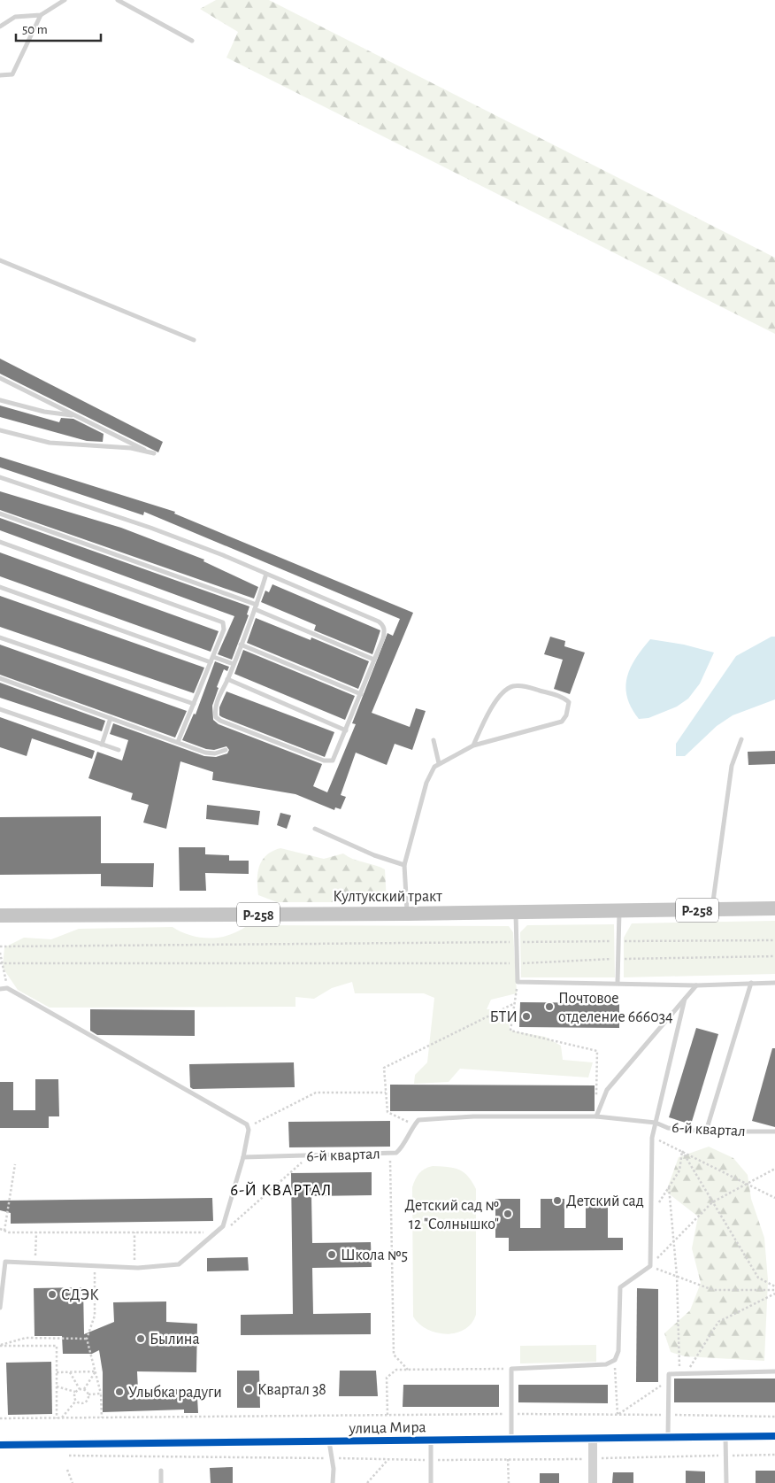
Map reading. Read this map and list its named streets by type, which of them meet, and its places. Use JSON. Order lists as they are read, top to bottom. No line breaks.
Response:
{"streets":{"main road":["Култукский тракт","Р-258"],"street":["улица Мира"],"lane":["6-й квартал"]},"districts":["6-Й КВАРТАЛ"],"places":["Почтовое отделение 666034","БТИ","Детский сад","Детский сад № 12 \"Солнышко\"","Школа №5","СДЭК","Былина","Квартал 38","Улыбка радуги"],"scale_bar":"50 m"}
